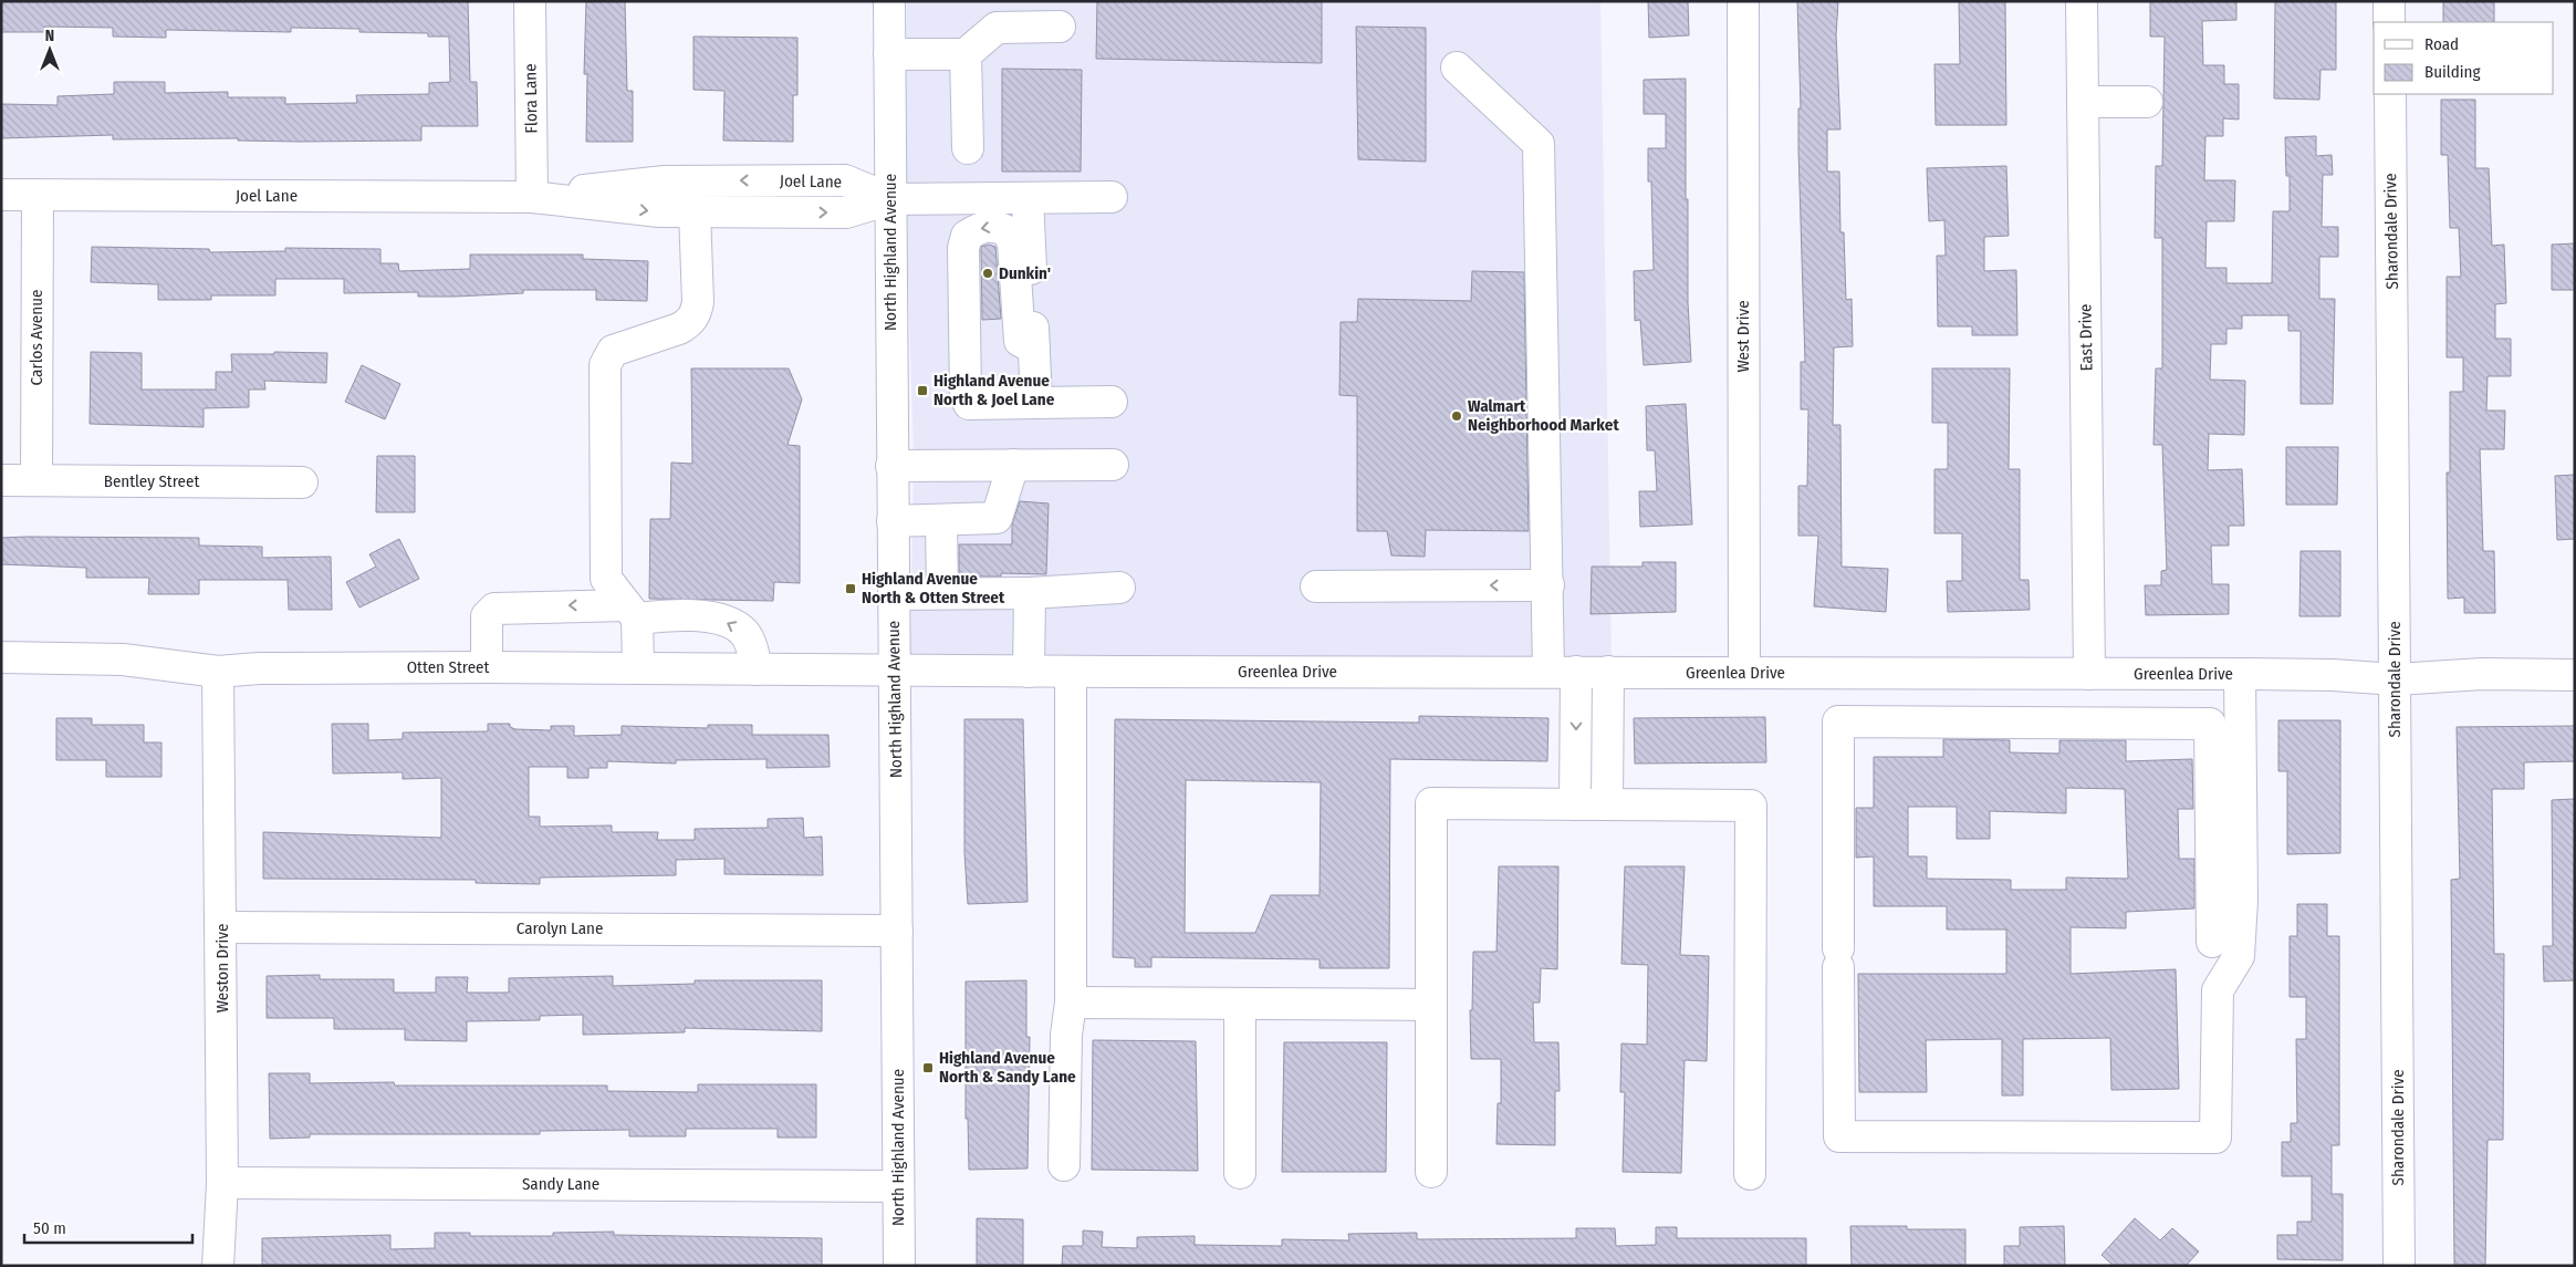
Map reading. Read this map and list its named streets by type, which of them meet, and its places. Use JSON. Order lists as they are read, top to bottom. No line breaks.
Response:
{"streets":{"street":["Flora Lane","Joel Lane","Sharondale Drive","North Highland Avenue","West Drive","Carlos Avenue","East Drive","Bentley Street","Otten Street","Greenlea Drive","Carolyn Lane","Weston Drive","Sandy Lane"]},"crossings":[["Flora Lane","Joel Lane"],["Joel Lane","North Highland Avenue"],["Joel Lane","Carlos Avenue"],["Sharondale Drive","Greenlea Drive"],["North Highland Avenue","Otten Street"],["North Highland Avenue","Greenlea Drive"],["North Highland Avenue","Carolyn Lane"],["North Highland Avenue","Sandy Lane"],["West Drive","Greenlea Drive"],["Carlos Avenue","Bentley Street"],["East Drive","Greenlea Drive"],["Otten Street","Greenlea Drive"],["Otten Street","Weston Drive"],["Carolyn Lane","Weston Drive"],["Weston Drive","Sandy Lane"]],"places":{"other":["Dunkin'","Walmart Neighborhood Market"],"transit":["Highland Avenue North & Joel Lane","Highland Avenue North & Otten Street","Highland Avenue North & Sandy Lane"]},"legend":["Road","Building"],"scale_bar":"50 m","north":"top"}
